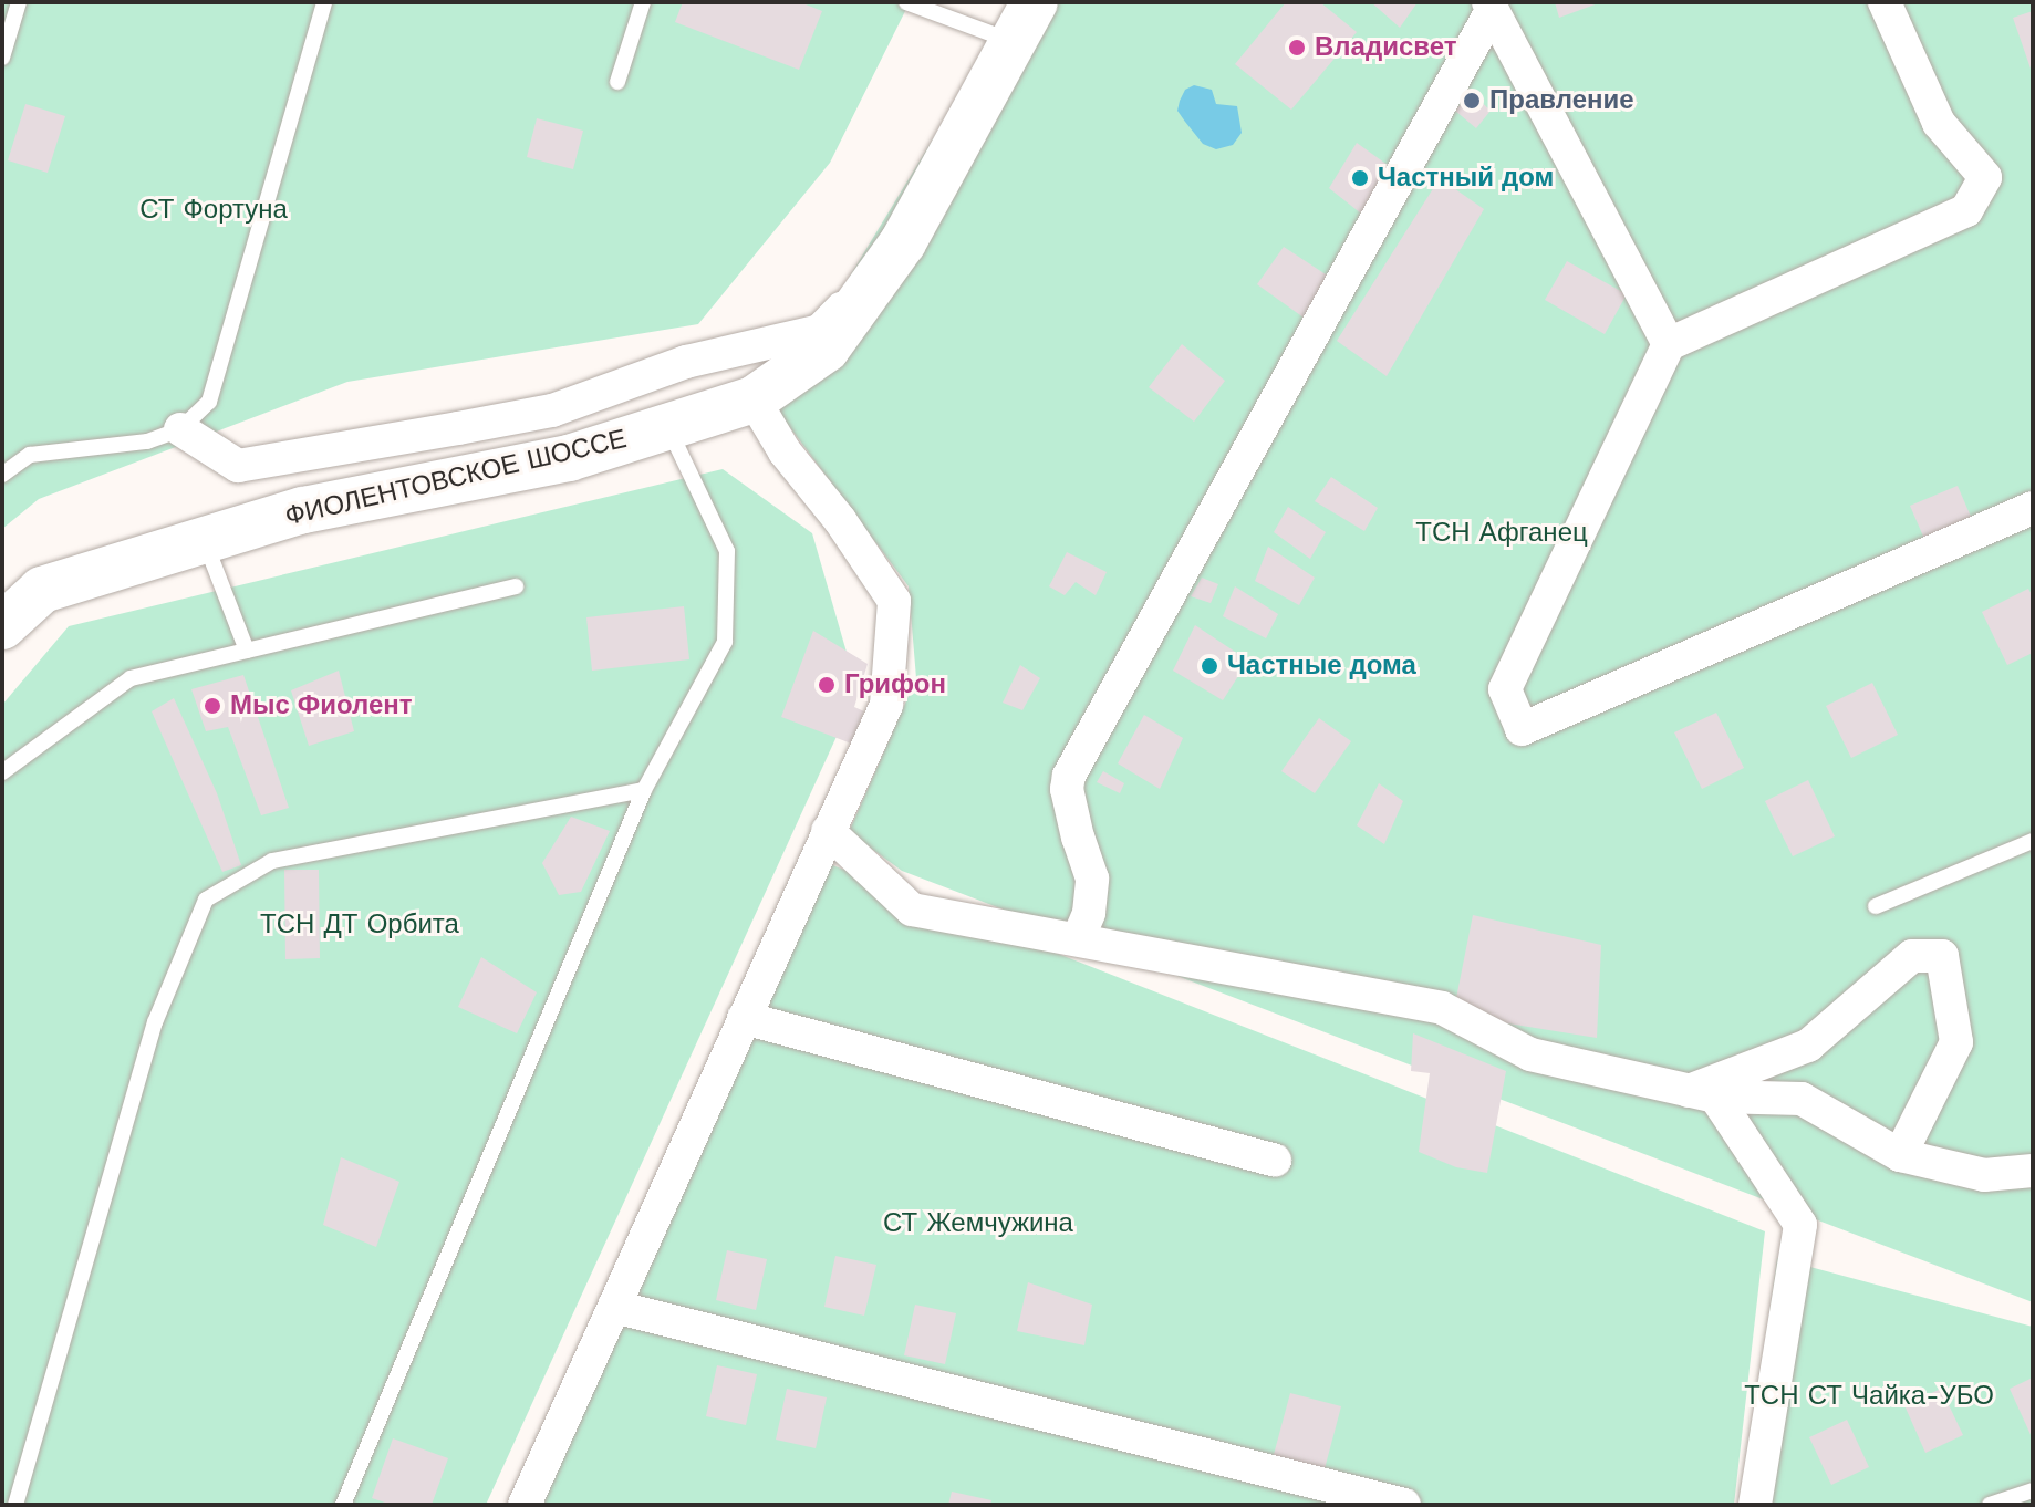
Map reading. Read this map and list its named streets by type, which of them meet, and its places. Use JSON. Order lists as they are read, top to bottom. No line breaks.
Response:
{"streets":{"main road":["ФИОЛЕНТОВСКОЕ ШОССЕ"]},"parks":["СТ Фортуна","ТСН Афганец","ТСН ДТ Орбита","СТ Жемчужина","ТСН СТ Чайка-УБО"],"places":["Владисвет","Правление","Частный дом","Частные дома","Грифон","Мыс Фиолент"]}
